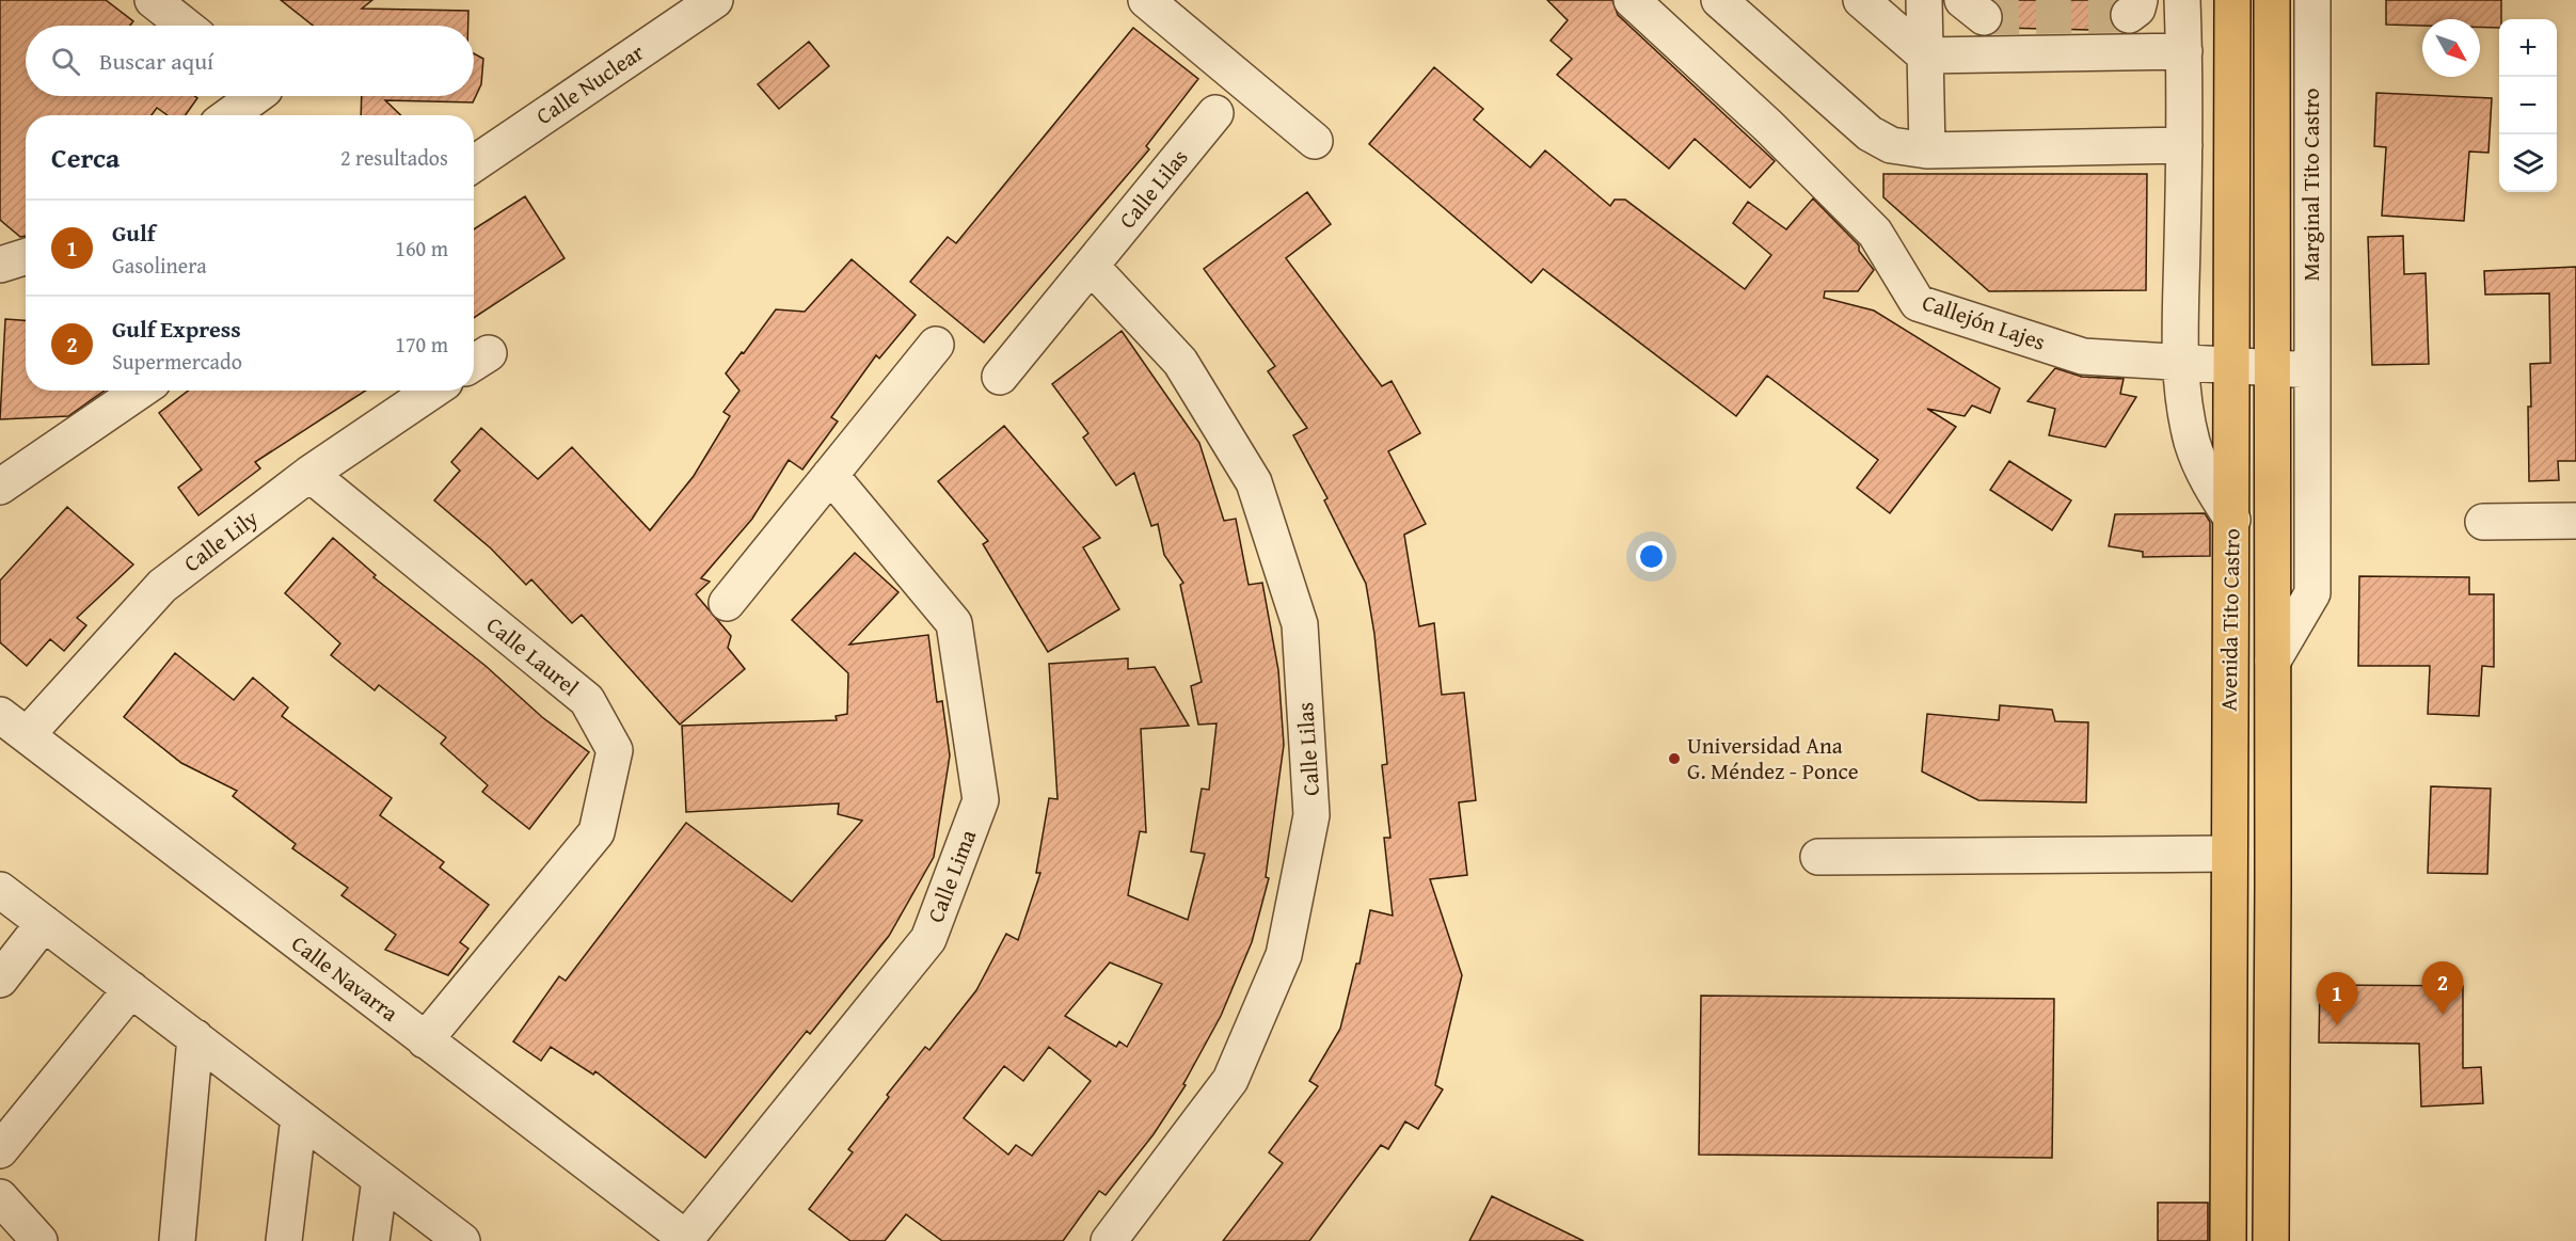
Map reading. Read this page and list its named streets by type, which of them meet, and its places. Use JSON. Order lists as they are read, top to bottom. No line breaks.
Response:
{"streets":{"main road":["Avenida Tito Castro"],"street":["Calle Nuclear","Marginal Tito Castro","Calle Lilas","Callejón Lajes","Calle Lily","Calle Laurel","Calle Lima","Calle Navarra"]},"crossings":[["Marginal Tito Castro","Callejón Lajes"],["Marginal Tito Castro","Avenida Tito Castro"],["Callejón Lajes","Avenida Tito Castro"],["Calle Lily","Calle Laurel"],["Calle Lily","Calle Navarra"],["Calle Laurel","Calle Navarra"],["Calle Lima","Calle Navarra"]],"places":["Universidad Ana G. Méndez - Ponce"],"north":"bottom right","page":{"map_buttons":["+","−"],"search":"Buscar aquí","heading":["Cerca","2 resultados"],"list":[{"mark":"1","name":"Gulf","note":"Gasolinera","value":"160 m"},{"mark":"2","name":"Gulf Express","note":"Supermercado","value":"170 m"}],"pins":["2","1"]}}
